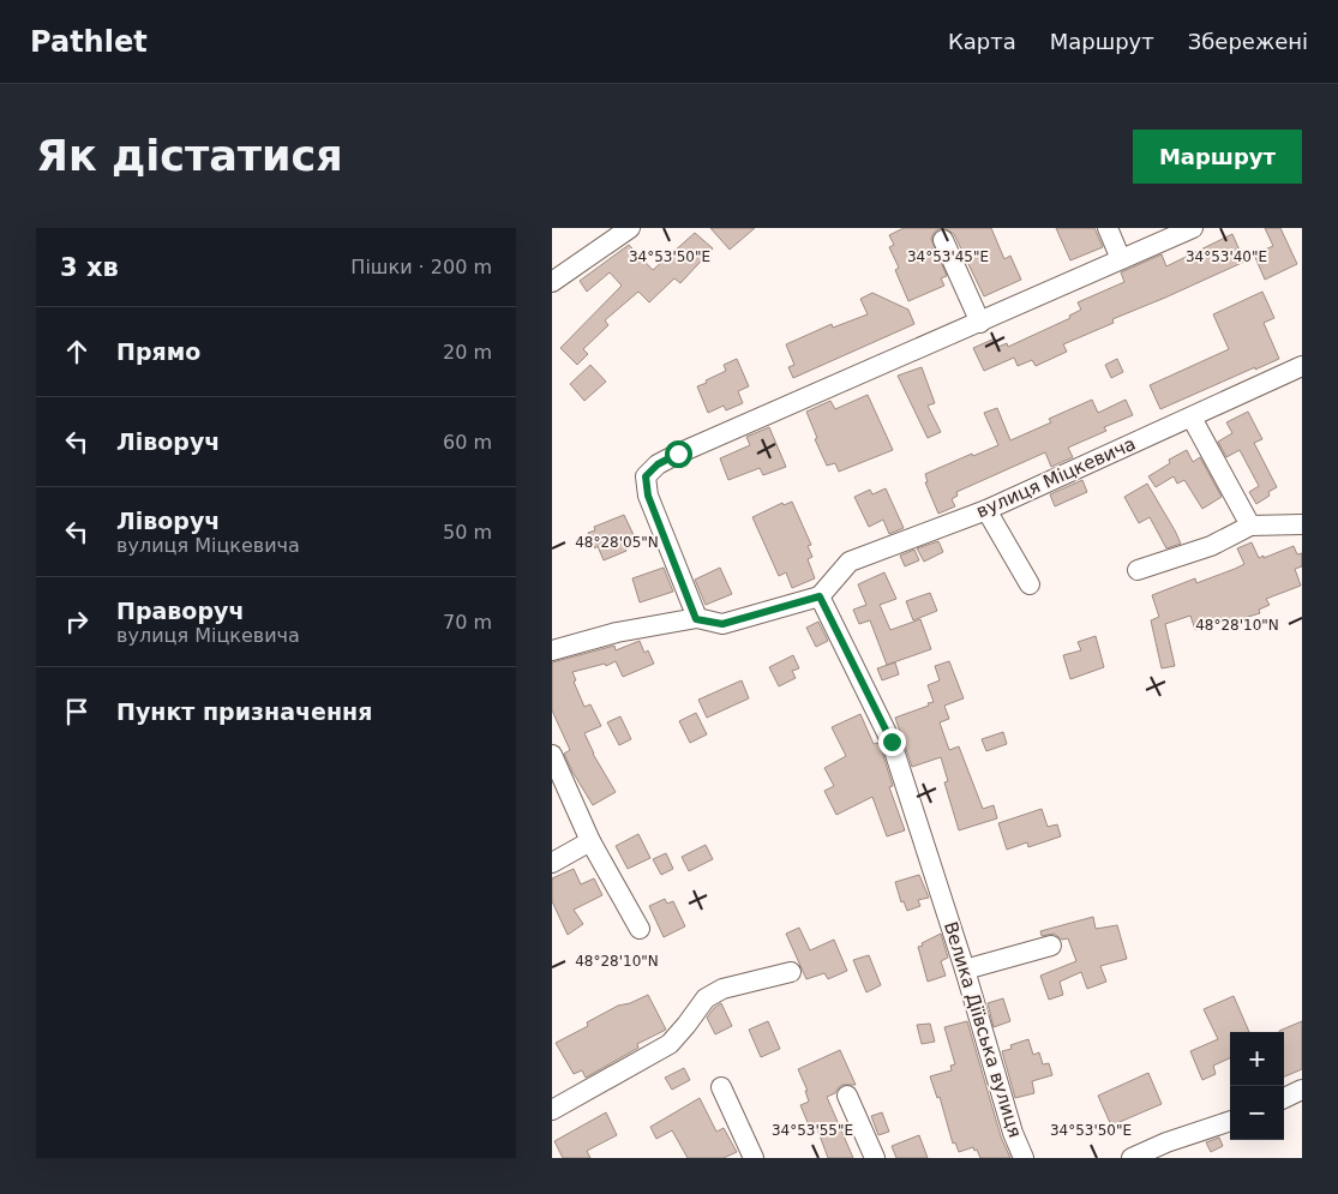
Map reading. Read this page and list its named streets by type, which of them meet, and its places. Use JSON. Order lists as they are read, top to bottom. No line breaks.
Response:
{"streets":{"street":["вулиця Міцкевича","Велика Діївська вулиця"]},"crossings":[["вулиця Міцкевича","Велика Діївська вулиця"]],"page":{"header":"Pathlet","nav":["Карта","Маршрут","Збережені"],"buttons":"Маршрут","title":"Як дістатися","heading":["3 хв","Пішки · 200 m"],"list":[["Прямо","20 m"],["Ліворуч","60 m"],["Ліворуч","вулиця Міцкевича","50 m"],["Праворуч","вулиця Міцкевича","70 m"],"Пункт призначення"],"map_buttons":["+","−"]},"coordinates":["34°53'50\"E","34°53'45\"E","34°53'40\"E","48°28'05\"N","48°28'10\"N","34°53'55\"E"]}
